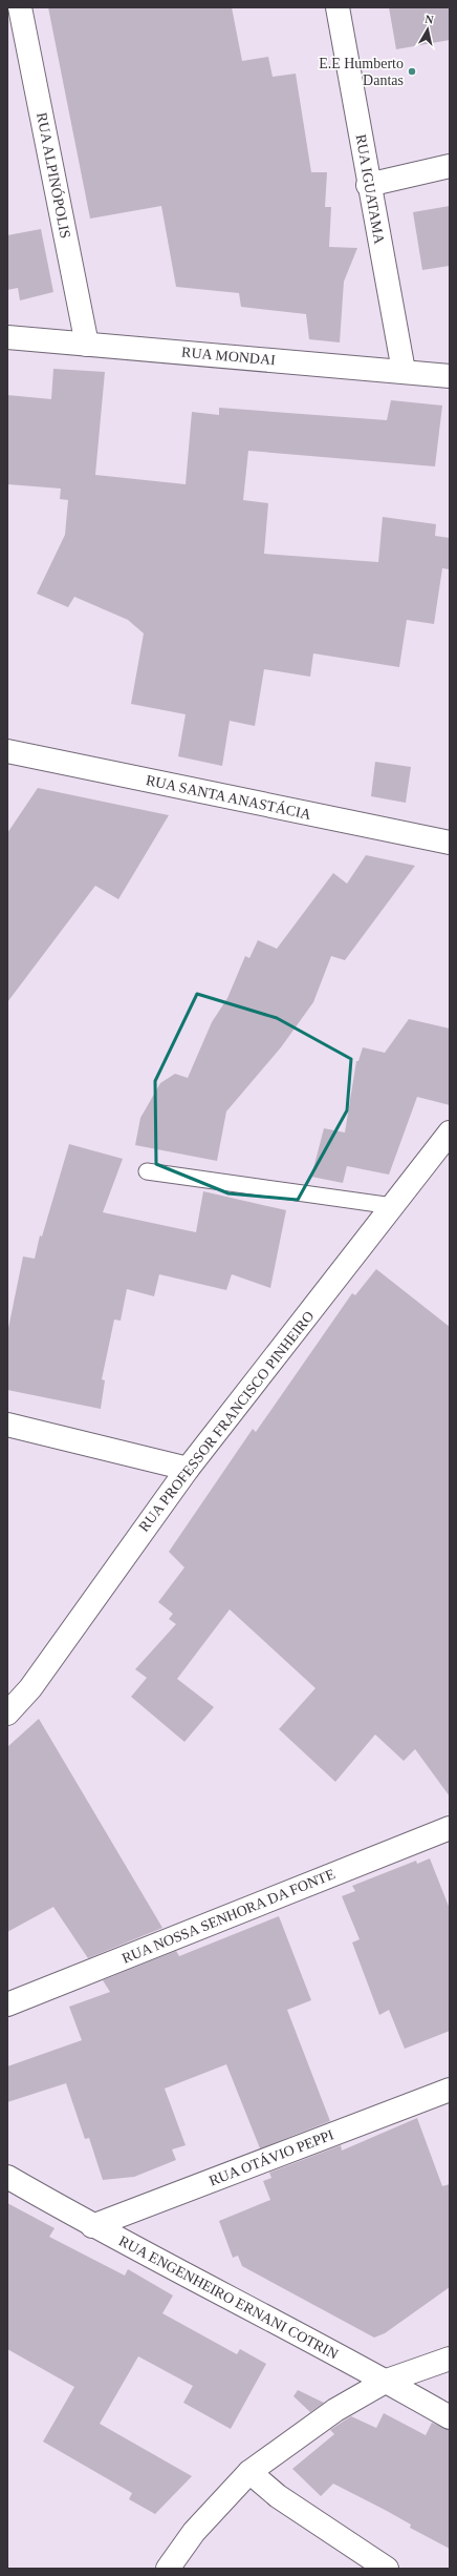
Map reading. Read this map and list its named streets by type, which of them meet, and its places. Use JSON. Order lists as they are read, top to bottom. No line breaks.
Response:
{"streets":{"street":["RUA ALPINÓPOLIS","RUA IGUATAMA","RUA MONDAI","RUA SANTA ANASTÁCIA","RUA PROFESSOR FRANCISCO PINHEIRO","RUA NOSSA SENHORA DA FONTE","RUA OTÁVIO PEPPI","RUA ENGENHEIRO ERNANI COTRIN"]},"crossings":[["RUA ALPINÓPOLIS","RUA MONDAI"],["RUA IGUATAMA","RUA MONDAI"],["RUA OTÁVIO PEPPI","RUA ENGENHEIRO ERNANI COTRIN"]],"places":["E.E Humberto Dantas"],"north":"top"}
